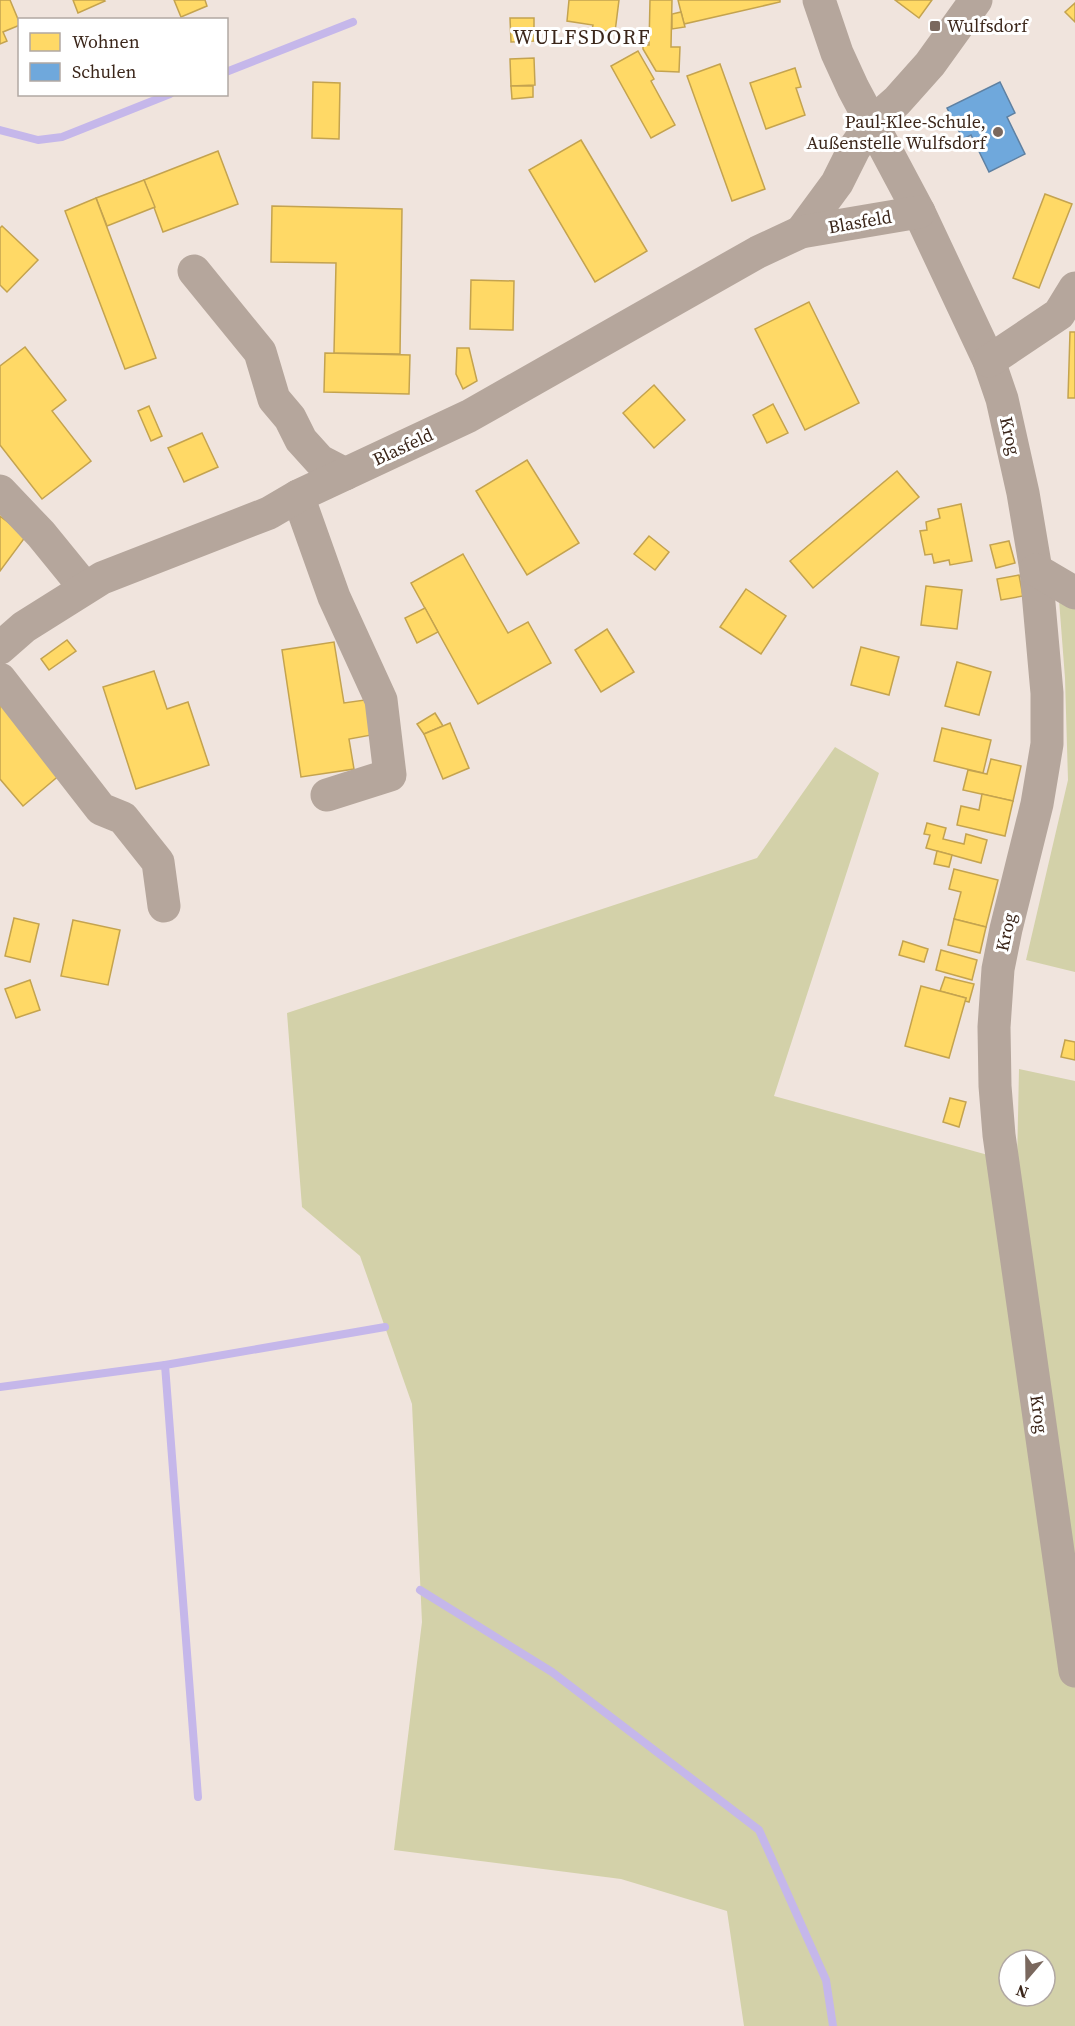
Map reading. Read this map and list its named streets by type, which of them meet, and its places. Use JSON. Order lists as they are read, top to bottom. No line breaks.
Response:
{"streets":{"street":["Blasfeld","Krog"]},"crossings":[["Blasfeld","Krog"]],"districts":["WULFSDORF"],"places":{"transit":["Wulfsdorf"],"other":["Paul-Klee-Schule, Außenstelle Wulfsdorf"]},"legend":["Wohnen","Schulen"],"north":"bottom"}
